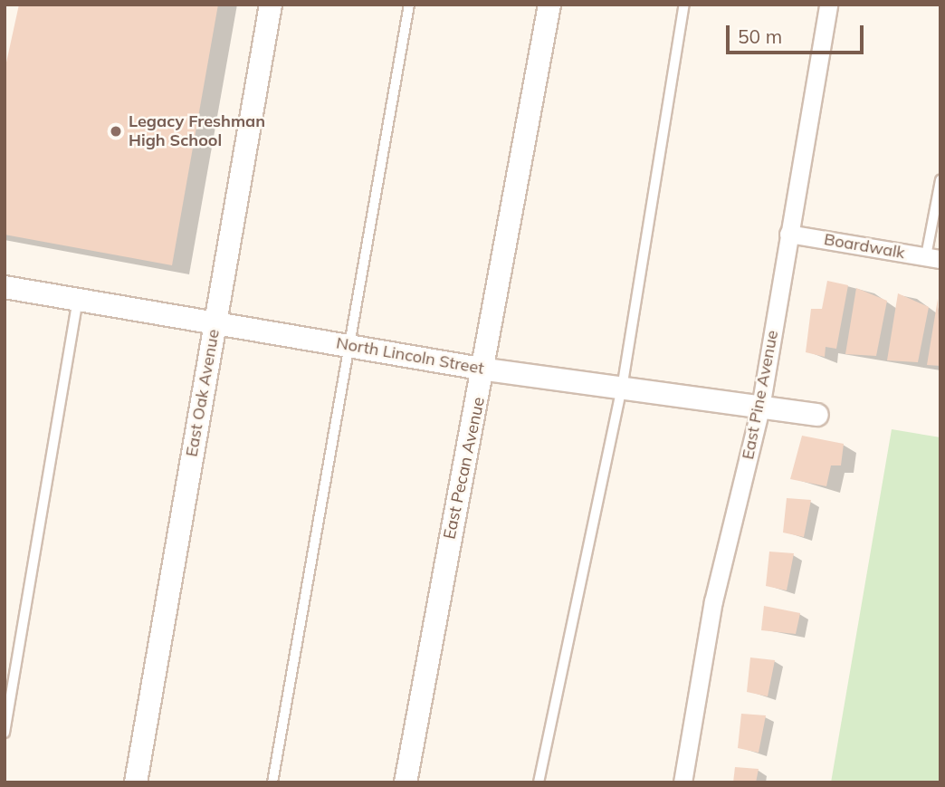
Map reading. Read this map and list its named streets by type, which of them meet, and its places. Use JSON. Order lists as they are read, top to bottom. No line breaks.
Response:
{"streets":{"street":["Boardwalk","North Lincoln Street","East Oak Avenue","East Pine Avenue","East Pecan Avenue"]},"crossings":[["Boardwalk","East Pine Avenue"],["North Lincoln Street","East Oak Avenue"],["North Lincoln Street","East Pine Avenue"],["North Lincoln Street","East Pecan Avenue"]],"places":["Legacy Freshman High School"],"scale_bar":"50 m"}
